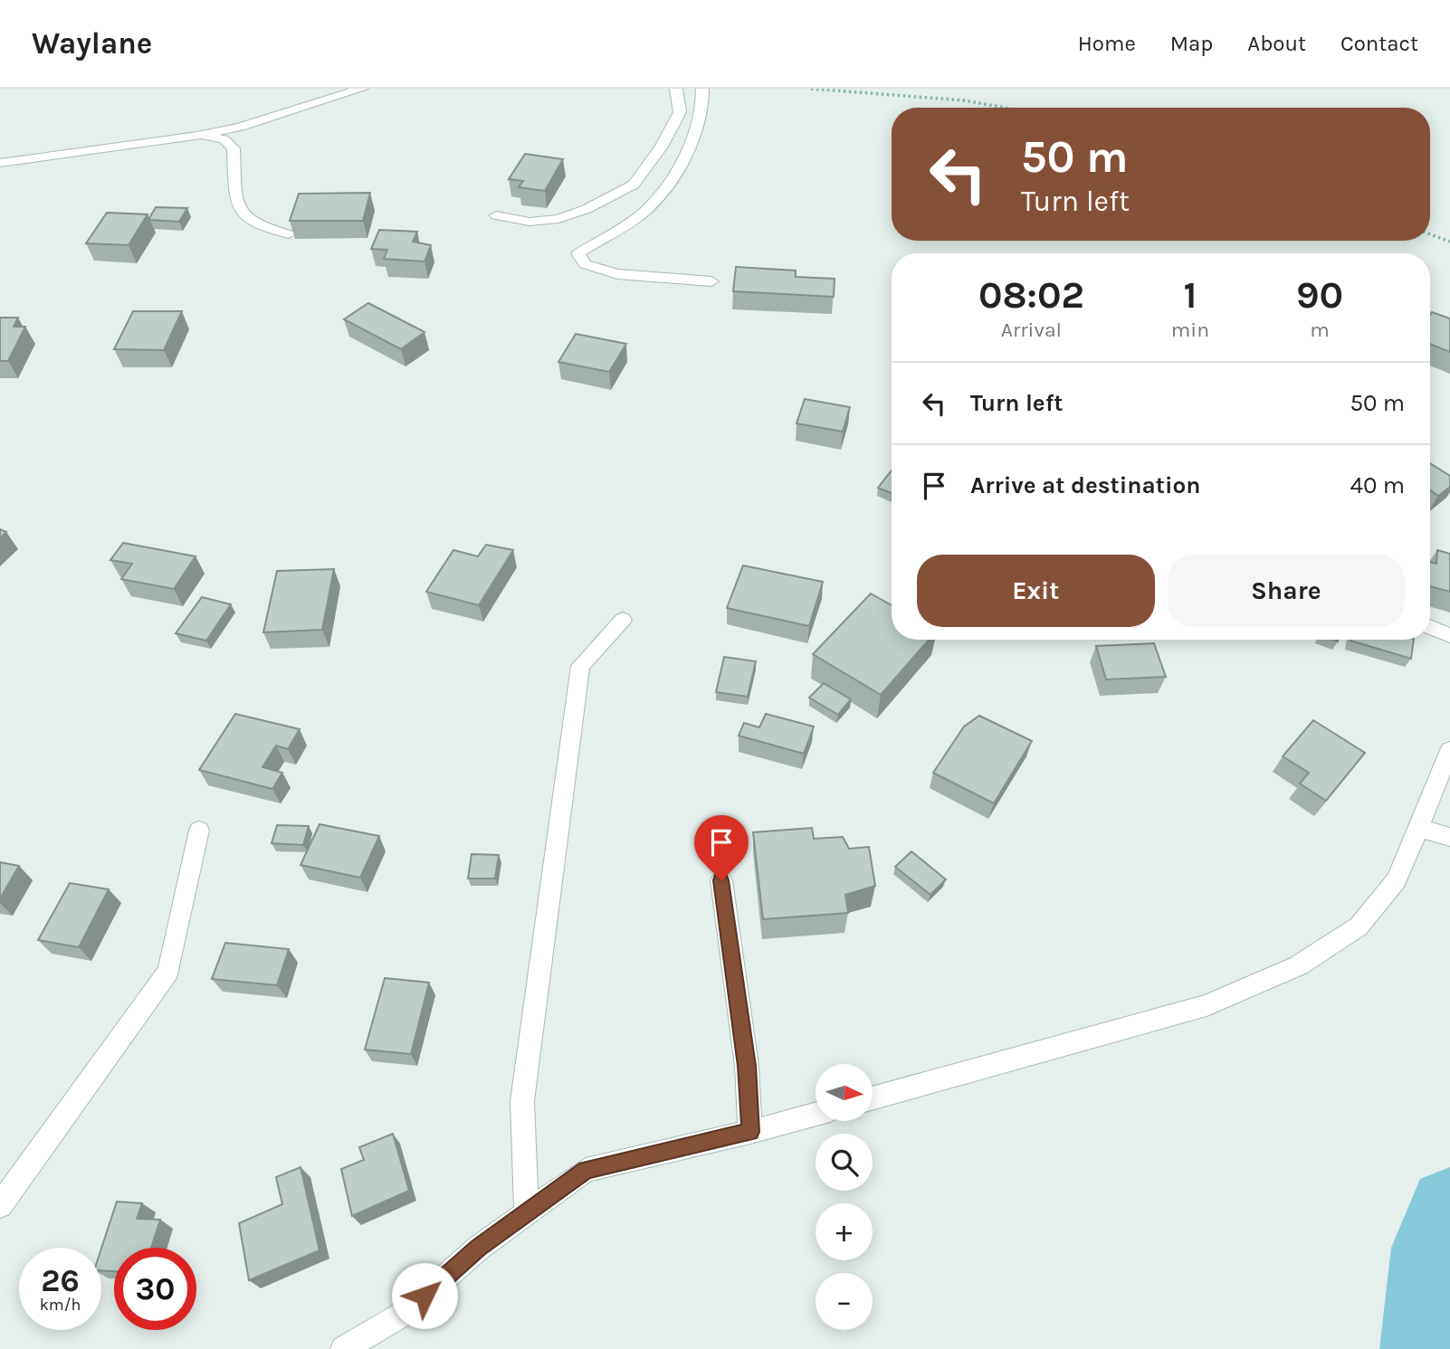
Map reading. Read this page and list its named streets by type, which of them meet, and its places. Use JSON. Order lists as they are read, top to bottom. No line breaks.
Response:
{"north":"right","page":{"header":"Waylane","nav":["Home","Map","About","Contact"],"turn":["50 m","Turn left"],"eta":["08:02","Arrival","1","min","90","m"],"list":[{"name":"Turn left","value":"50 m"},{"name":"Arrive at destination","value":"40 m"}],"buttons":["Exit","Share"],"map_buttons":["+","−"],"speed":"26 km/h","limit":"30"}}
